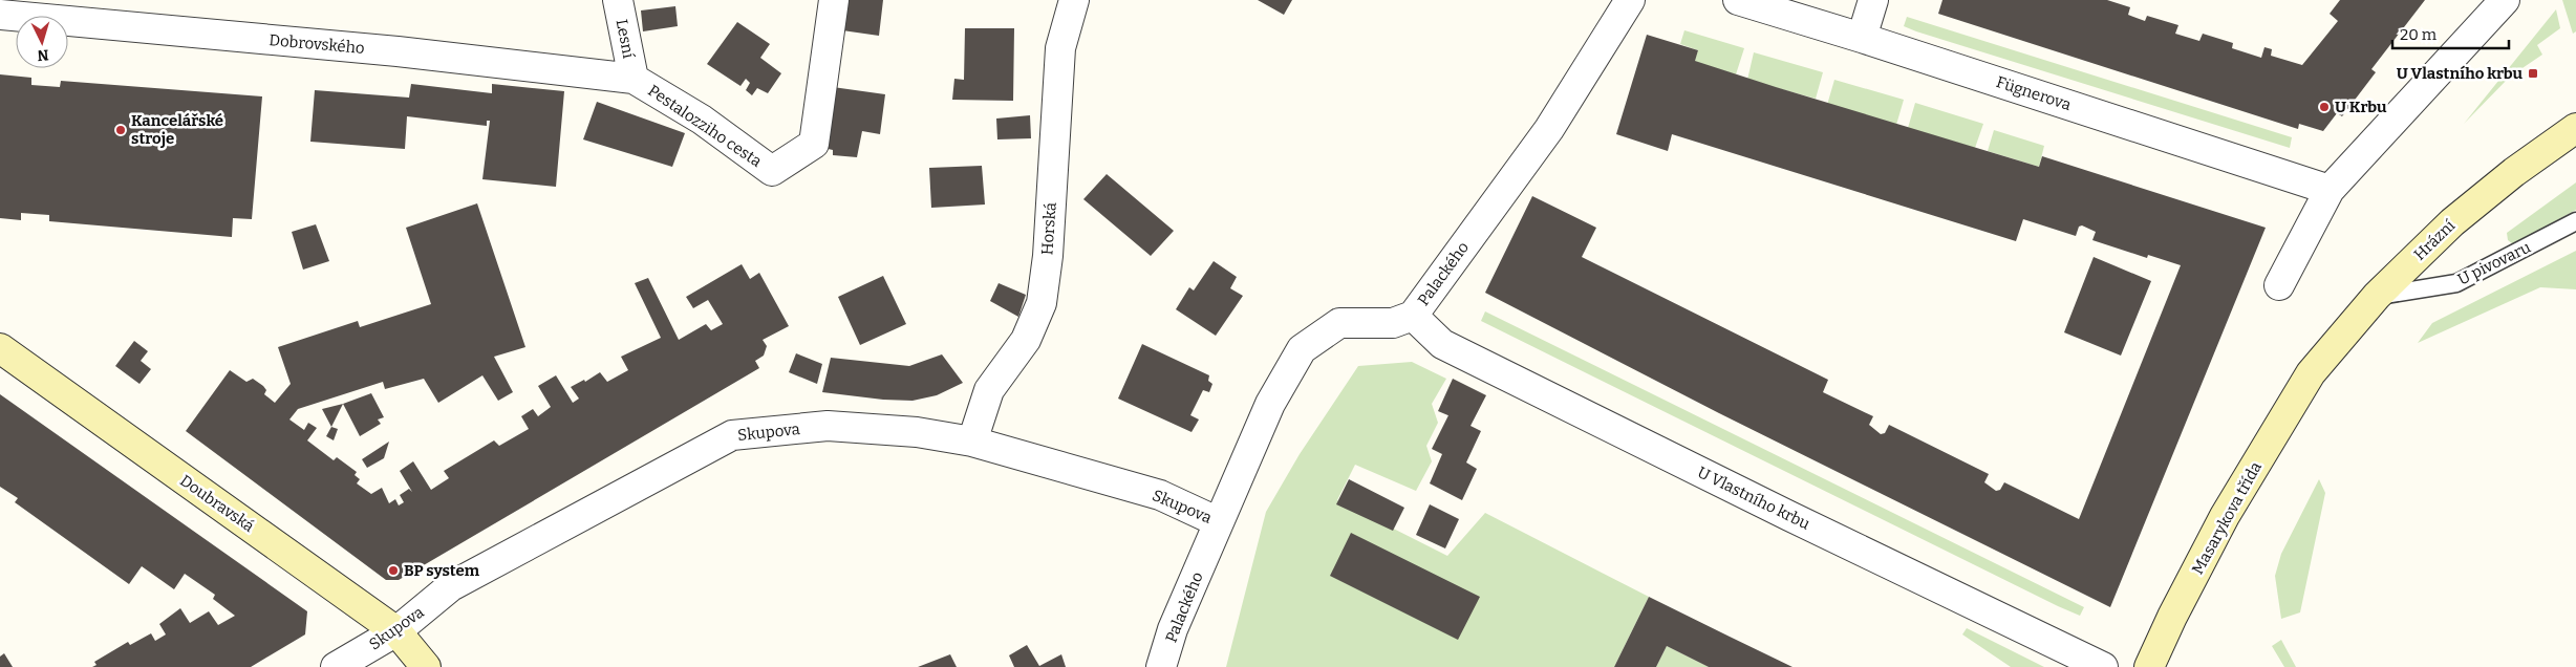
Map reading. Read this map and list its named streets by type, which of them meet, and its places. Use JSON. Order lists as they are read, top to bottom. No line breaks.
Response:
{"streets":{"main road":["Hrázní","Doubravská","Masarykova třída"],"street":["Lesní","Dobrovského","Fügnerova","Pestalozziho cesta","Horská","Palackého","Skupova","U Vlastního krbu"],"lane":["U pivovaru"]},"crossings":[["Lesní","Dobrovského"],["Lesní","Pestalozziho cesta"],["Dobrovského","Pestalozziho cesta"],["Horská","Skupova"],["Hrázní","U pivovaru"],["Hrázní","Masarykova třída"],["Palackého","Skupova"],["Palackého","U Vlastního krbu"],["Skupova","Doubravská"]],"places":{"transit":["U Vlastního krbu"],"other":["U Krbu","Kancelářské stroje","BP system"]},"scale_bar":"20 m","north":"bottom"}
